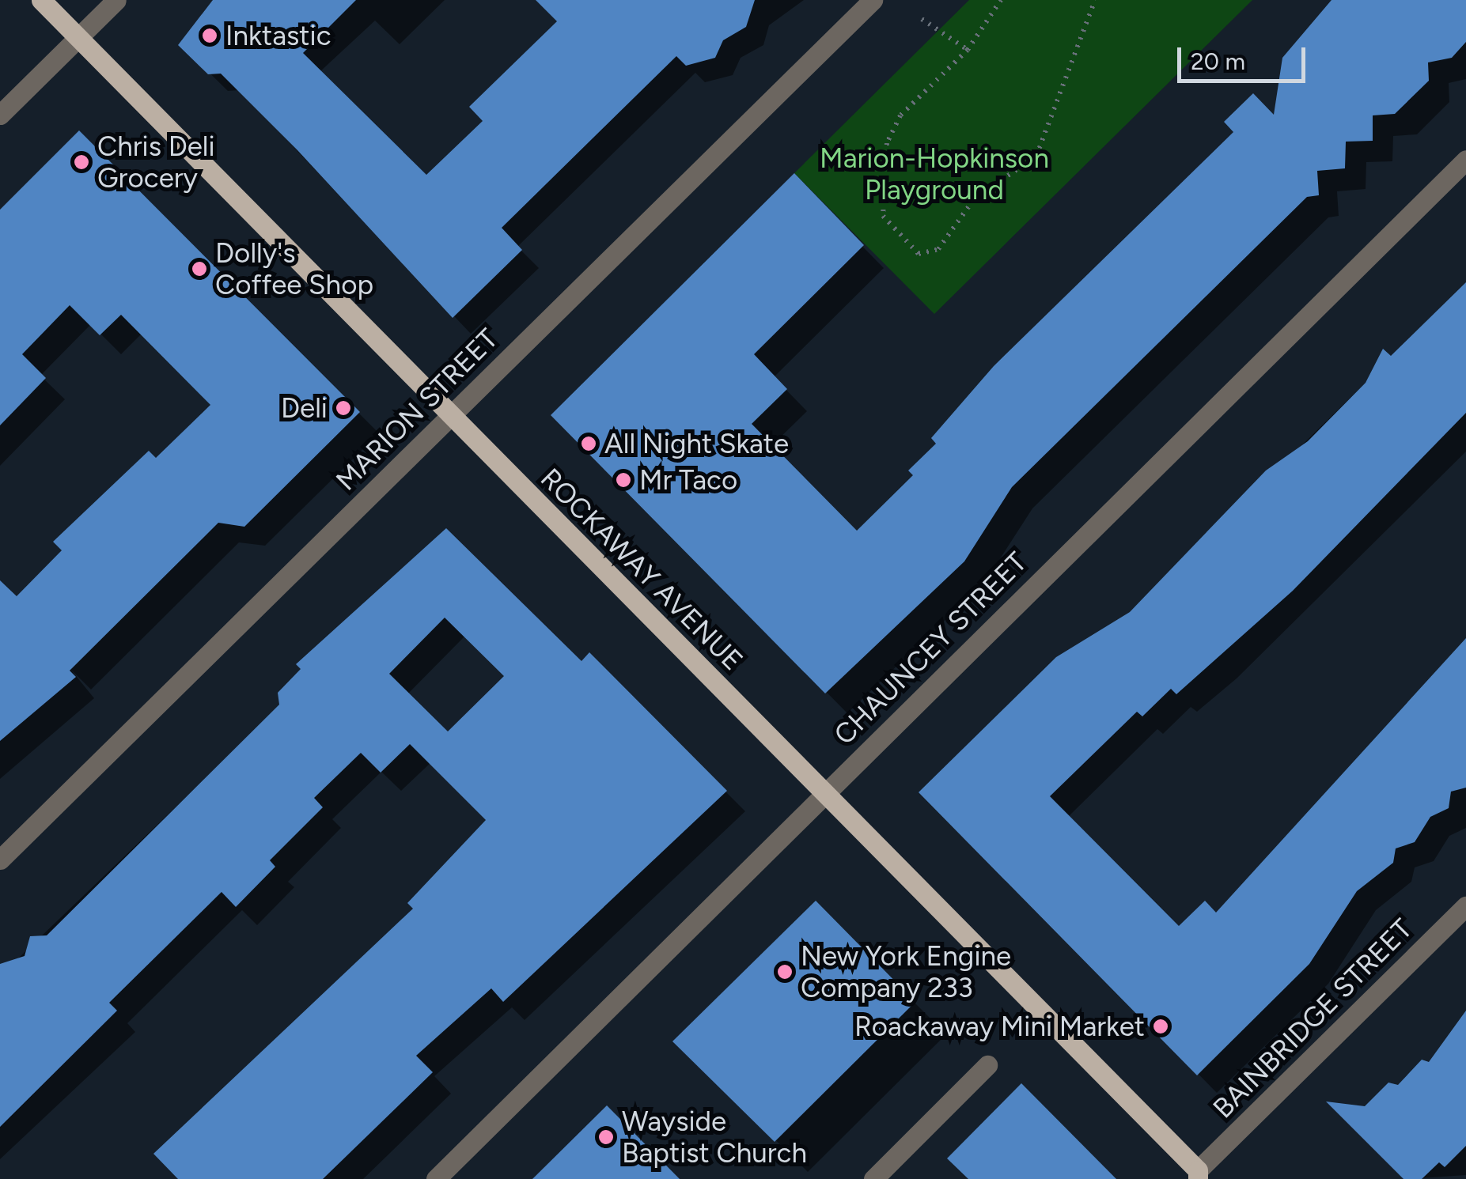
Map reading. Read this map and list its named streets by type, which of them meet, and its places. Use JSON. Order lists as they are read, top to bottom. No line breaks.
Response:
{"streets":{"main road":["ROCKAWAY AVENUE"],"street":["MARION STREET","CHAUNCEY STREET","BAINBRIDGE STREET"]},"crossings":[["MARION STREET","ROCKAWAY AVENUE"],["ROCKAWAY AVENUE","CHAUNCEY STREET"],["ROCKAWAY AVENUE","BAINBRIDGE STREET"]],"parks":["Marion-Hopkinson Playground"],"places":["Inktastic","Chris Deli Grocery","Dolly's Coffee Shop","Deli","All Night Skate","Mr Taco","New York Engine Company 233","Roackaway Mini Market","Wayside Baptist Church"],"scale_bar":"20 m"}
